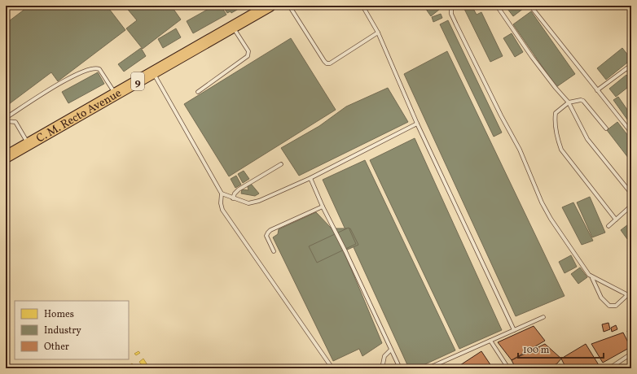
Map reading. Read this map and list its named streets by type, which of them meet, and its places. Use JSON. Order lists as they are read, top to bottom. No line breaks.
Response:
{"streets":{"highway":["9","C. M. Recto Avenue"]},"legend":["Homes","Industry","Other"],"scale_bar":"100 m"}
